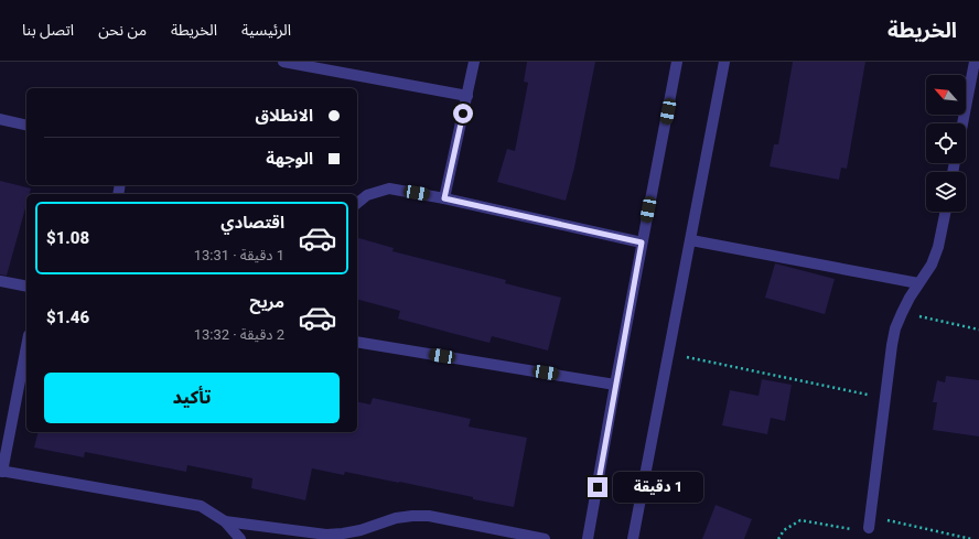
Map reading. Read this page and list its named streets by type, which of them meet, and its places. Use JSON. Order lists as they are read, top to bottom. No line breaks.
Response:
{"north":"top left","page":{"header":"الخريطة","nav":["الرئيسية","الخريطة","من نحن","اتصل بنا"],"banner":["الانطلاق","الوجهة"],"list":[{"name":"اقتصادي","note":"1 دقيقة · 13:31","value":"$1.08"},{"name":"مريح","note":"2 دقيقة · 13:32","value":"$1.46"}],"buttons":"تأكيد","bubble":"1 دقيقة"}}
